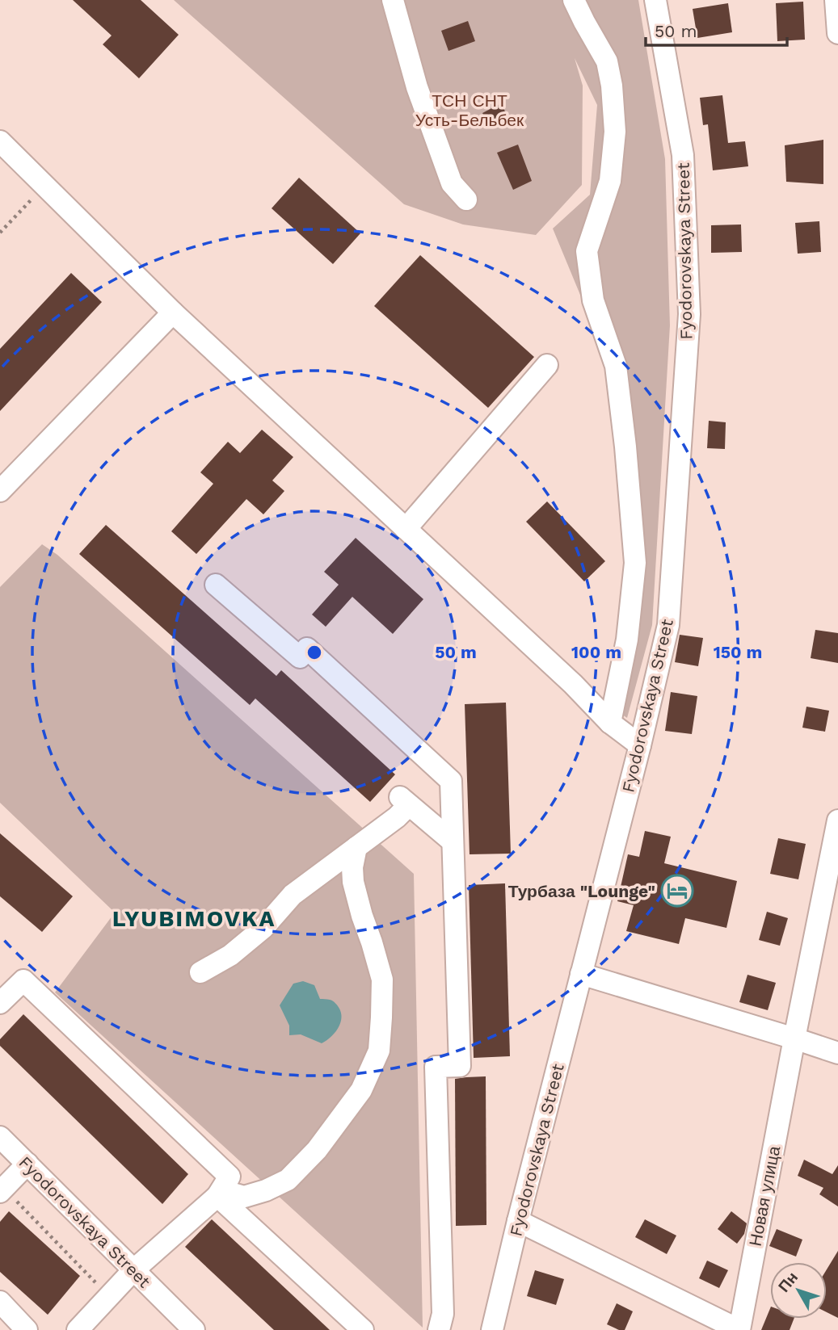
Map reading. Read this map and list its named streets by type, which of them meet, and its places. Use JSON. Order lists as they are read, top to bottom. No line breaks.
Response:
{"streets":{"street":["Fyodorovskaya Street","Новая улица"]},"crossings":[["Fyodorovskaya Street","Новая улица"]],"districts":["LYUBIMOVKA"],"parks":["ТСН СНТ Усть-Бельбек"],"places":{"hotel":["Турбаза \"Lounge\""]},"scale_bar":"50 m","north":"top left","rings":["50 m","100 m","150 m"]}
